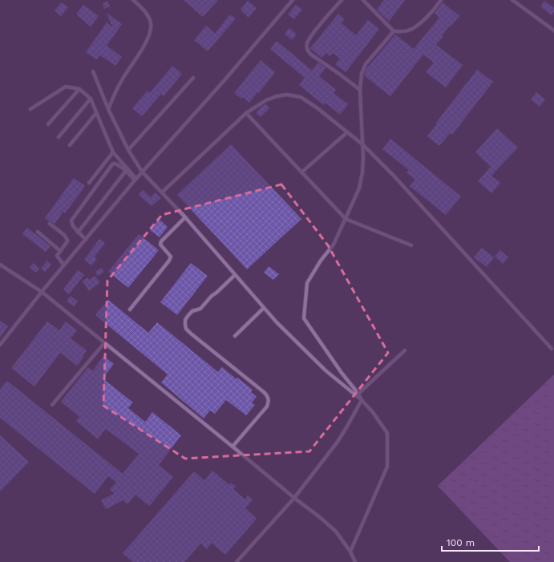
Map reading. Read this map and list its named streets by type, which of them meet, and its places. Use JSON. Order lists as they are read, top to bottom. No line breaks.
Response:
{"scale_bar":"100 m"}
